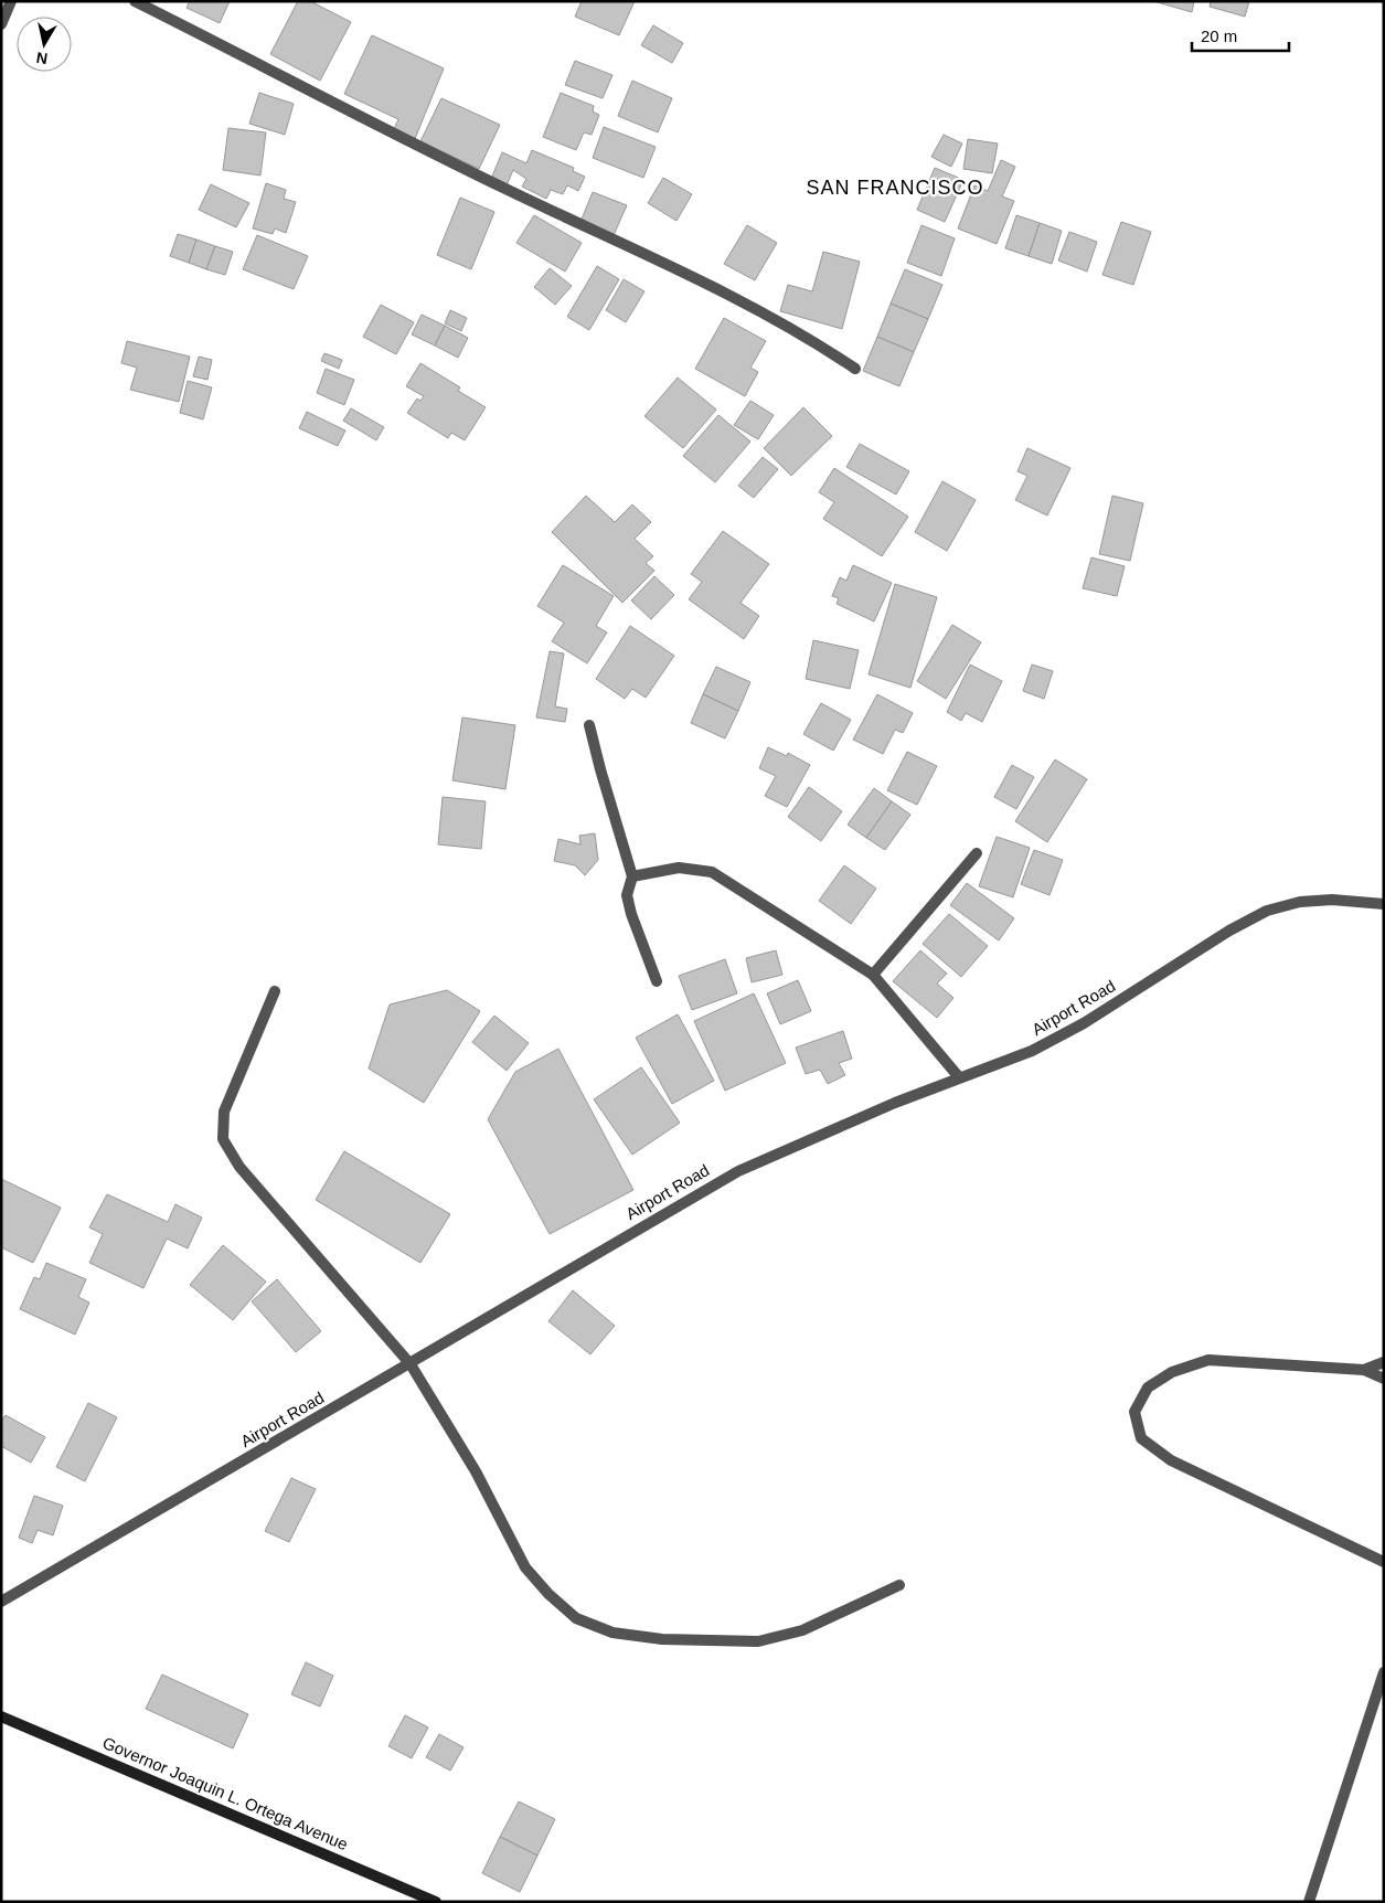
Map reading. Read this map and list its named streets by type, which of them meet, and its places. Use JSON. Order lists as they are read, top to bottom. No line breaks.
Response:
{"streets":{"street":["Airport Road","Governor Joaquin L. Ortega Avenue"]},"districts":["SAN FRANCISCO"],"scale_bar":"20 m","north":"bottom"}
